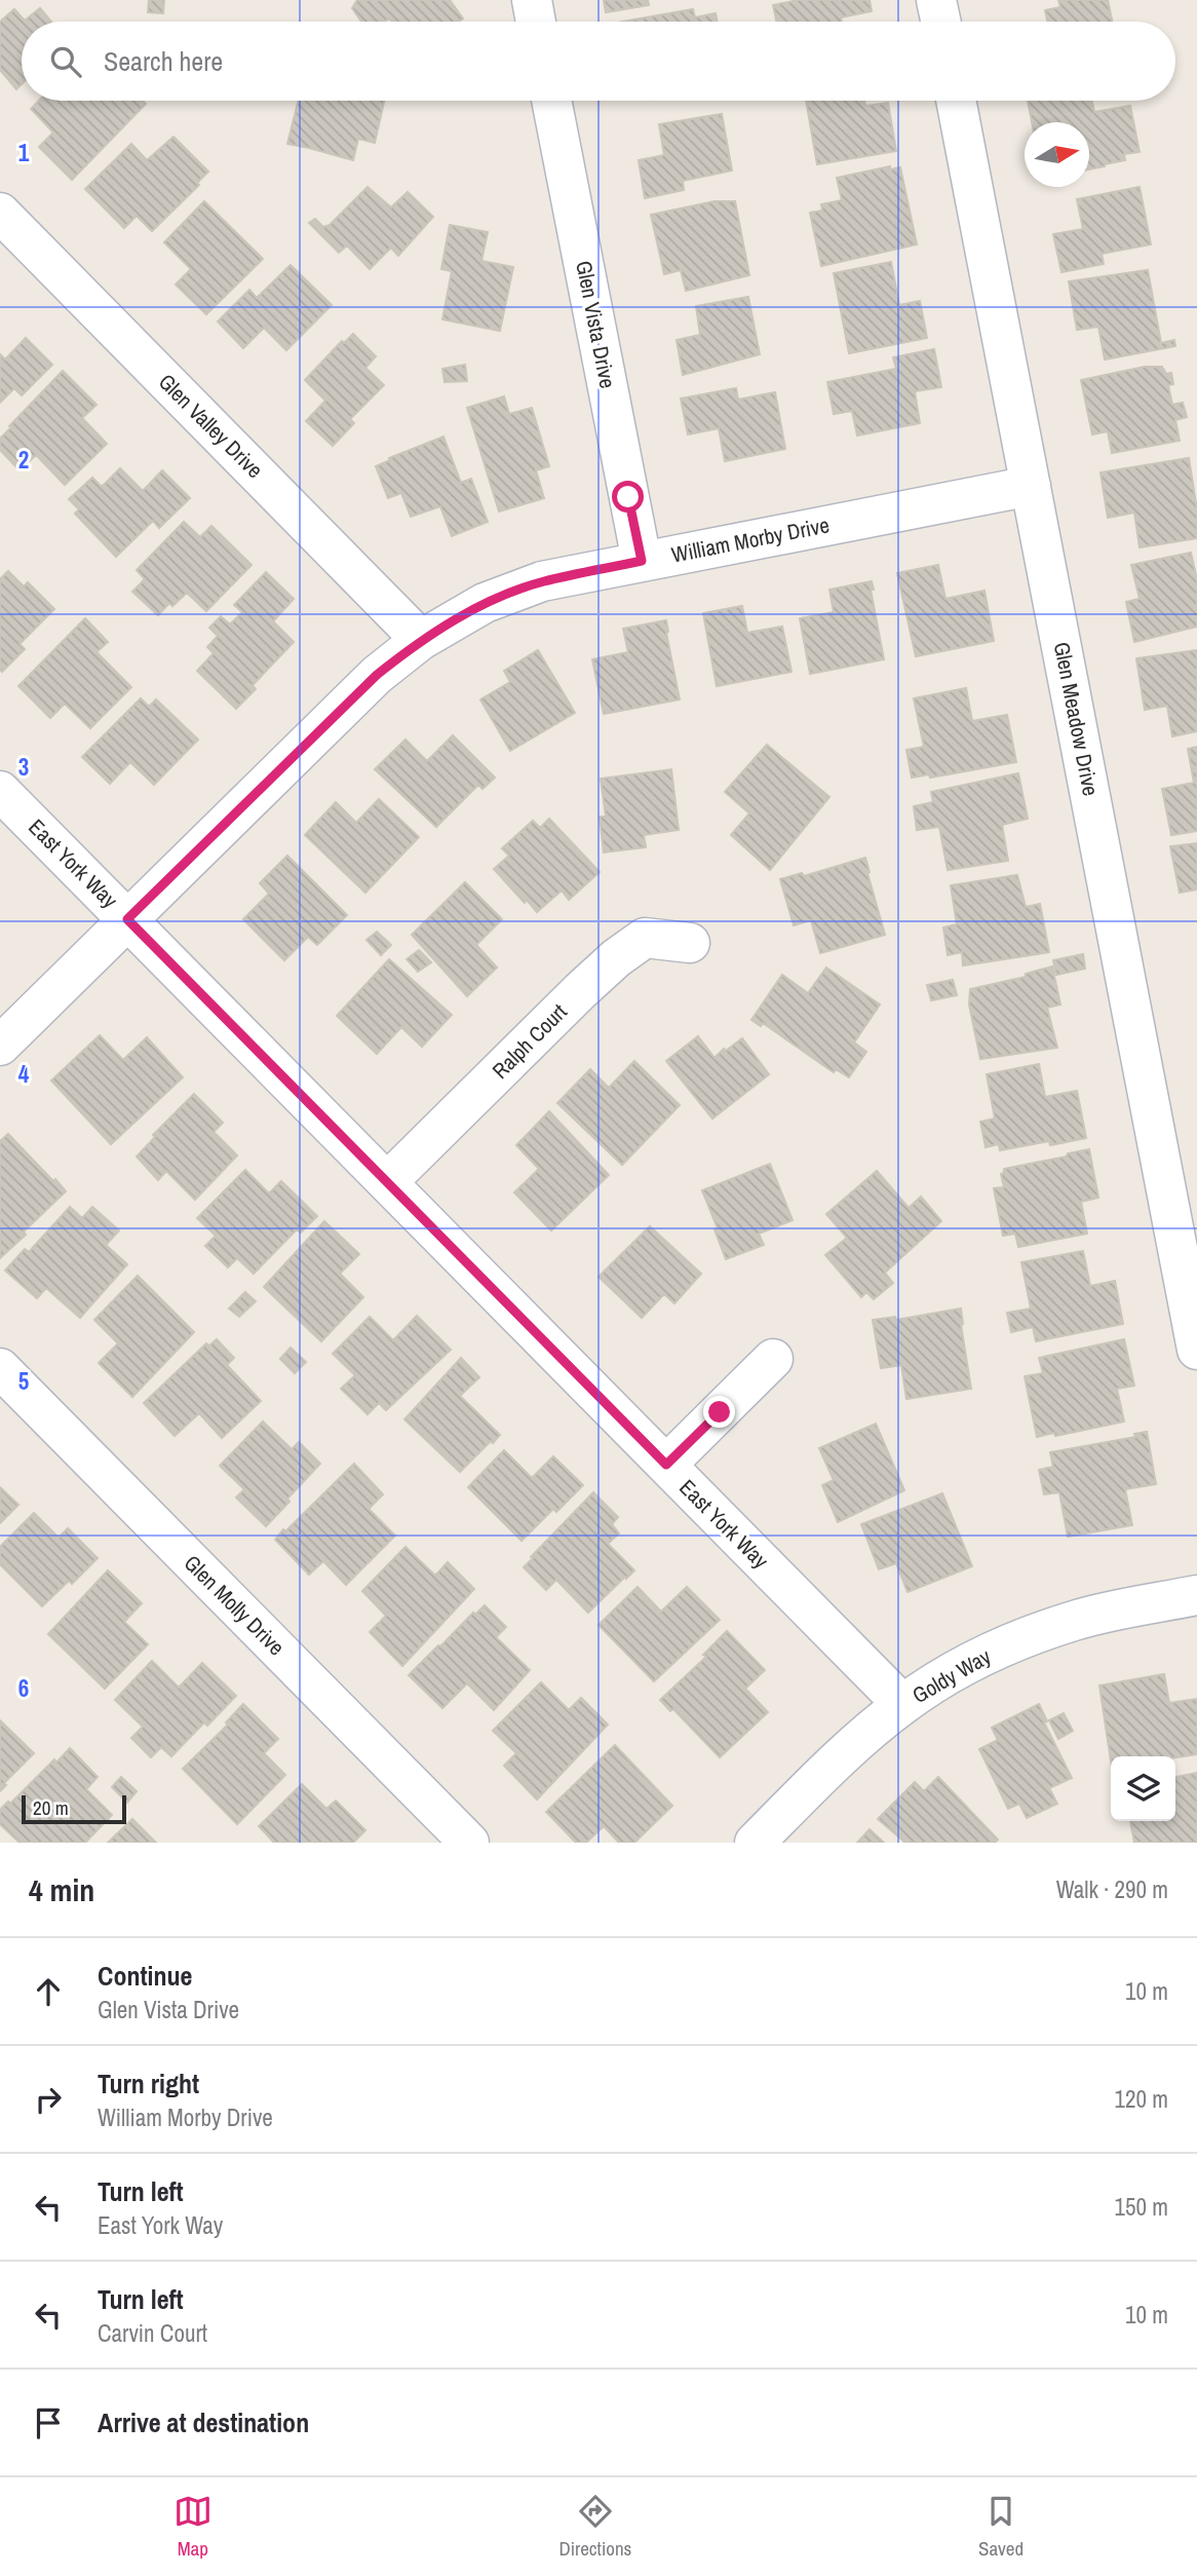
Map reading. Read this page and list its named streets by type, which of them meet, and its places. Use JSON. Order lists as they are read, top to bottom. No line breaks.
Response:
{"streets":{"street":["Glen Vista Drive","Glen Valley Drive","William Morby Drive","Glen Meadow Drive","East York Way","Ralph Court","Glen Molly Drive","Goldy Way"]},"crossings":[["Glen Vista Drive","William Morby Drive"],["Glen Valley Drive","William Morby Drive"],["William Morby Drive","Glen Meadow Drive"],["William Morby Drive","East York Way"],["East York Way","Ralph Court"],["East York Way","Goldy Way"]],"scale_bar":"20 m","north":"right","page":{"search":"Search here","scale":"20 m","heading":["4 min","Walk · 290 m"],"list":[["Continue","Glen Vista Drive","10 m"],["Turn right","William Morby Drive","120 m"],["Turn left","East York Way","150 m"],["Turn left","Carvin Court","10 m"],"Arrive at destination"],"nav":["Map","Directions","Saved"]},"grid":{"rows":["1","2","3","4","5","6"]}}
